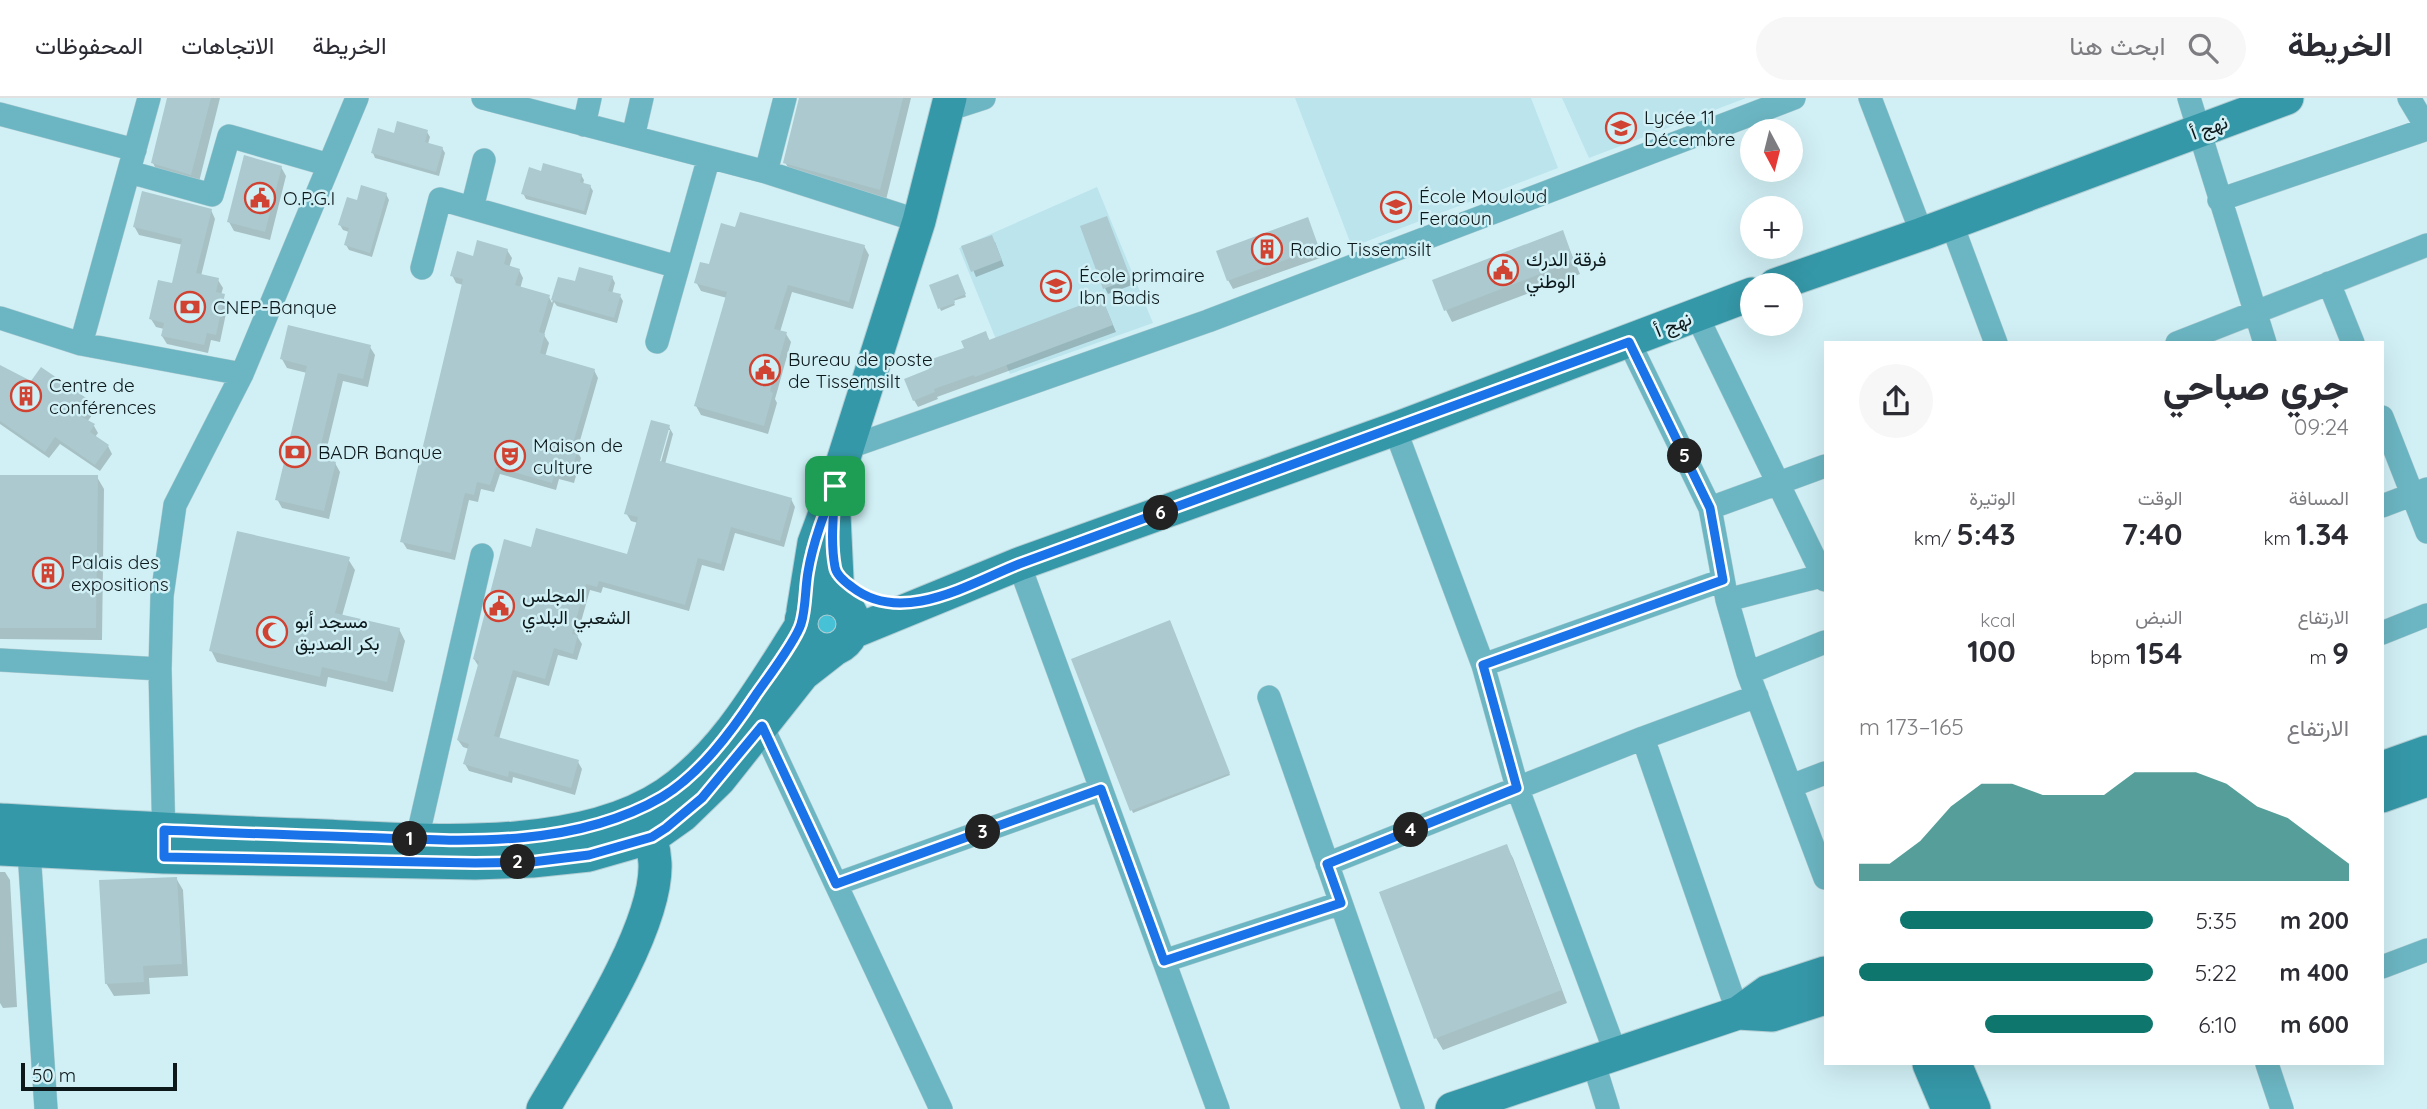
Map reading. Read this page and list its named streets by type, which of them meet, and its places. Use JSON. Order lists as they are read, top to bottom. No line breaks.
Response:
{"streets":{"main road":["نهج أ"]},"places":{"school or university":["Lycée 11 Décembre","École Mouloud Feraoun","École primaire Ibn Badis"],"public building":["O.P.G.I","فرقة الدرك الوطني","Bureau de poste de Tissemsilt","المجلس الشعبي البلدي"],"building":["Radio Tissemsilt","Centre de conférences","Palais des expositions"],"bank":["CNEP-Banque","BADR Banque"],"theatre":["Maison de culture"],"mosque":["مسجد أبو بكر الصديق"]},"scale_bar":"50 m","north":"bottom","page":{"header":"الخريطة","search":"ابحث هنا","nav":["الخريطة","الاتجاهات","المحفوظات"],"map_buttons":["+","−"],"heading":["جري صباحي","09:24"],"pins":["5","6","4","3","1","2"],"stats":[["المسافة","1.34 km"],["الوقت","7:40"],["الوتيرة","5:43 /km"],["الارتفاع","9 m"],["النبض","154 bpm"],["kcal","100"]],"chart":["الارتفاع","165–173 m"],"list":[{"name":"200 m","note":"5:35"},{"name":"400 m","note":"5:22"},{"name":"600 m","note":"6:10"}],"scale":"50 m"}}
